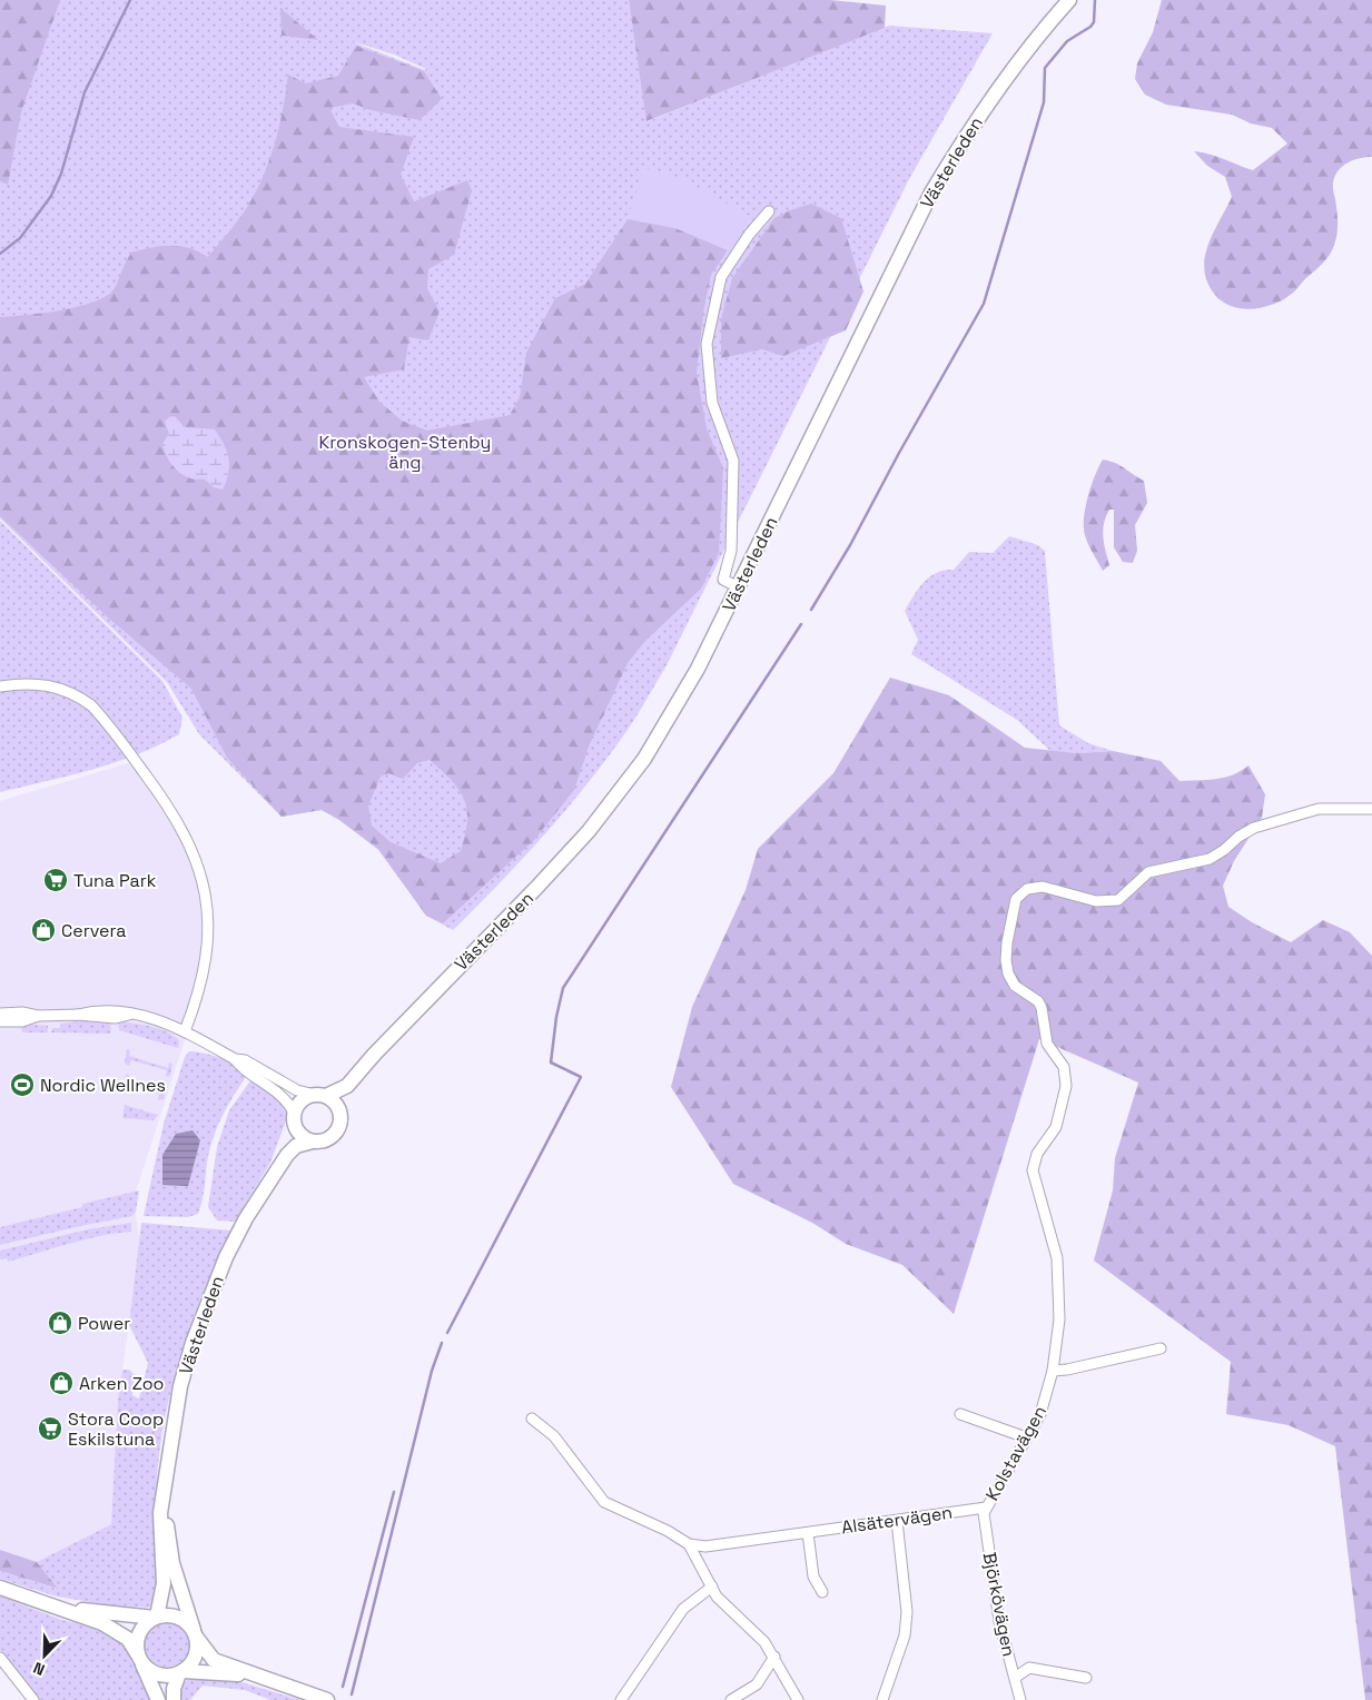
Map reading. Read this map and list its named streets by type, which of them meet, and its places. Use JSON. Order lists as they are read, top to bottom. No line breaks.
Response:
{"streets":{"main road":["Västerleden"],"street":["Kolstavägen","Alsätervägen","Björkövägen"]},"crossings":[["Kolstavägen","Alsätervägen"],["Kolstavägen","Björkövägen"],["Alsätervägen","Björkövägen"]],"parks":["Kronskogen-Stenby äng"],"places":{"supermarket":["Tuna Park","Stora Coop Eskilstuna"],"shop":["Cervera","Power","Arken Zoo"],"sports":["Nordic Wellnes"]},"north":"bottom left"}
